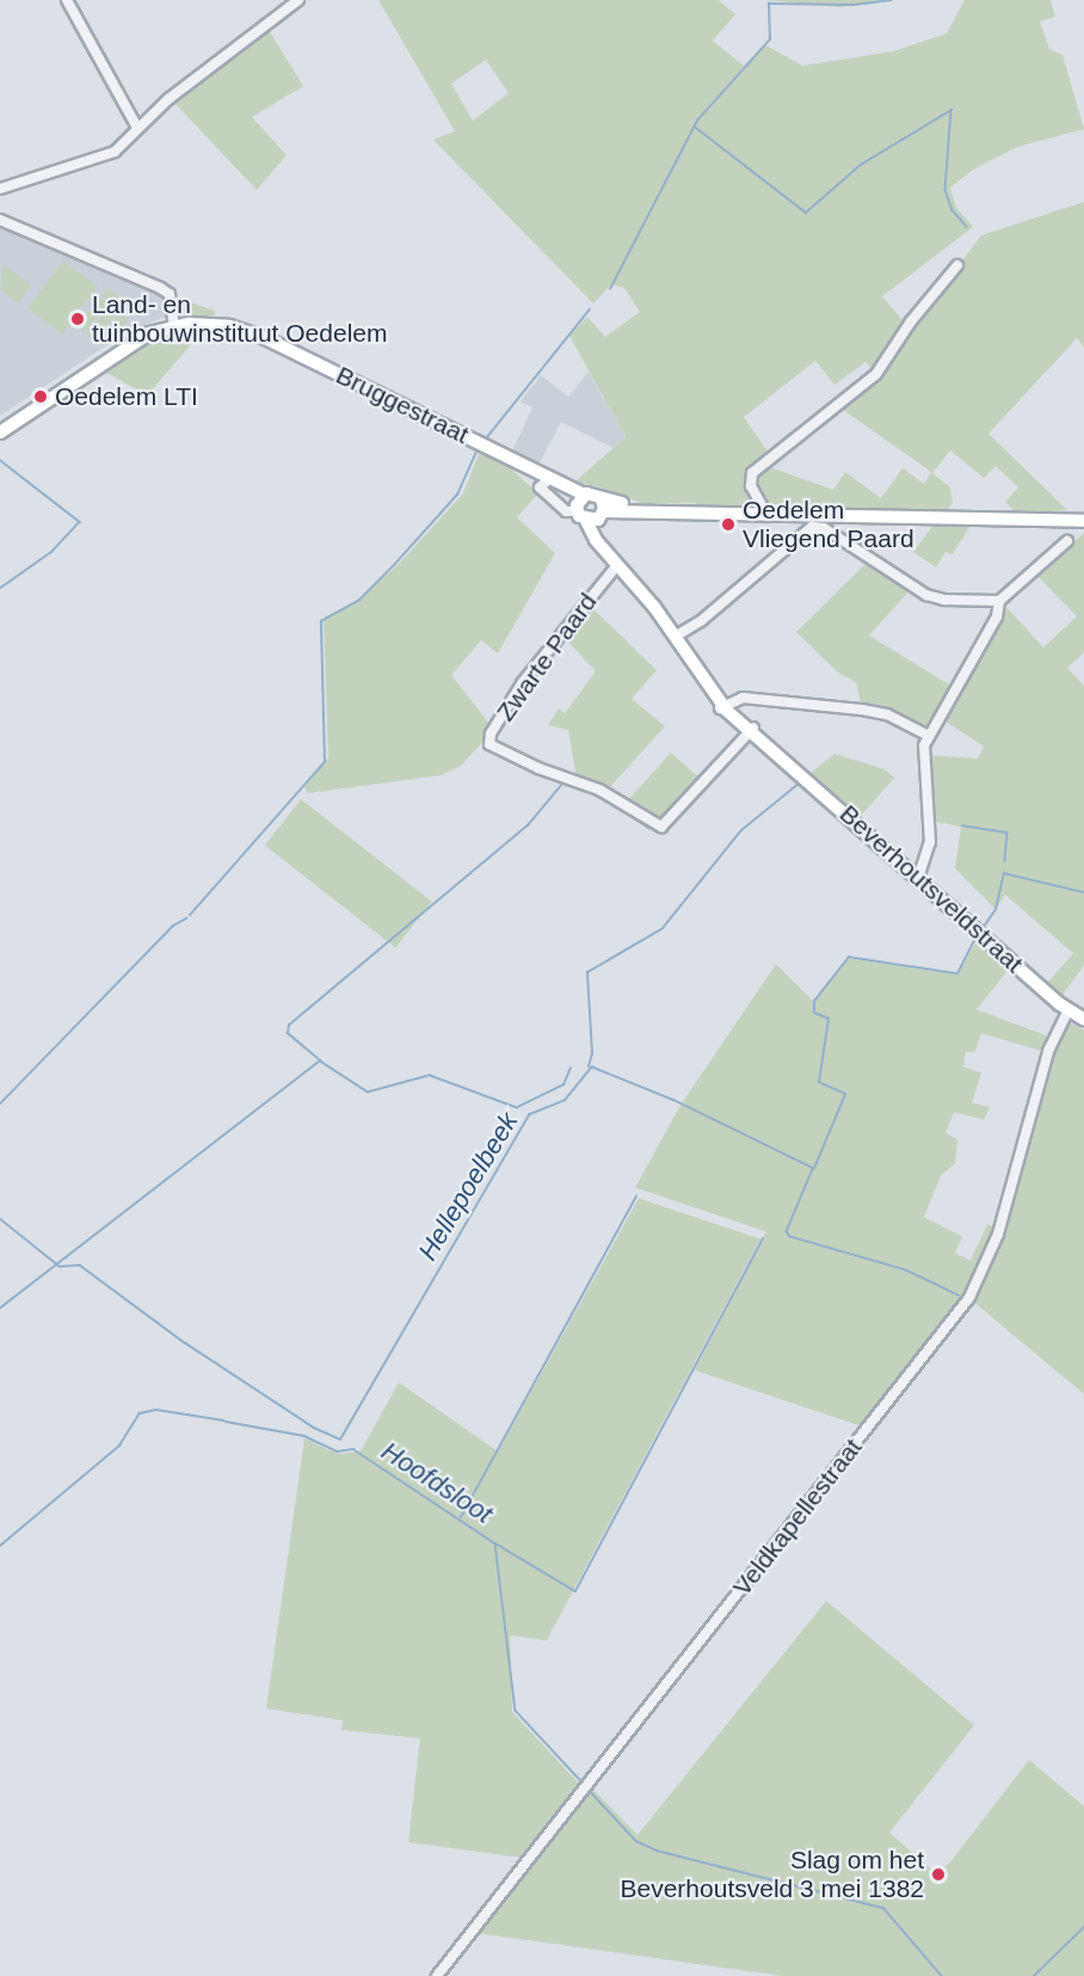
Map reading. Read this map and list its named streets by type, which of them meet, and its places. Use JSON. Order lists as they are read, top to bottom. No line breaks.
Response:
{"streets":{"main road":["Bruggestraat","Beverhoutsveldstraat"],"street":["Zwarte Paard","Veldkapellestraat"]},"crossings":[["Bruggestraat","Beverhoutsveldstraat"],["Zwarte Paard","Beverhoutsveldstraat"],["Beverhoutsveldstraat","Veldkapellestraat"]],"water":["Hellepoelbeek","Hoofdsloot"],"places":["Land- en tuinbouwinstituut Oedelem","Oedelem LTI","Oedelem Vliegend Paard","Slag om het Beverhoutsveld 3 mei 1382"]}
